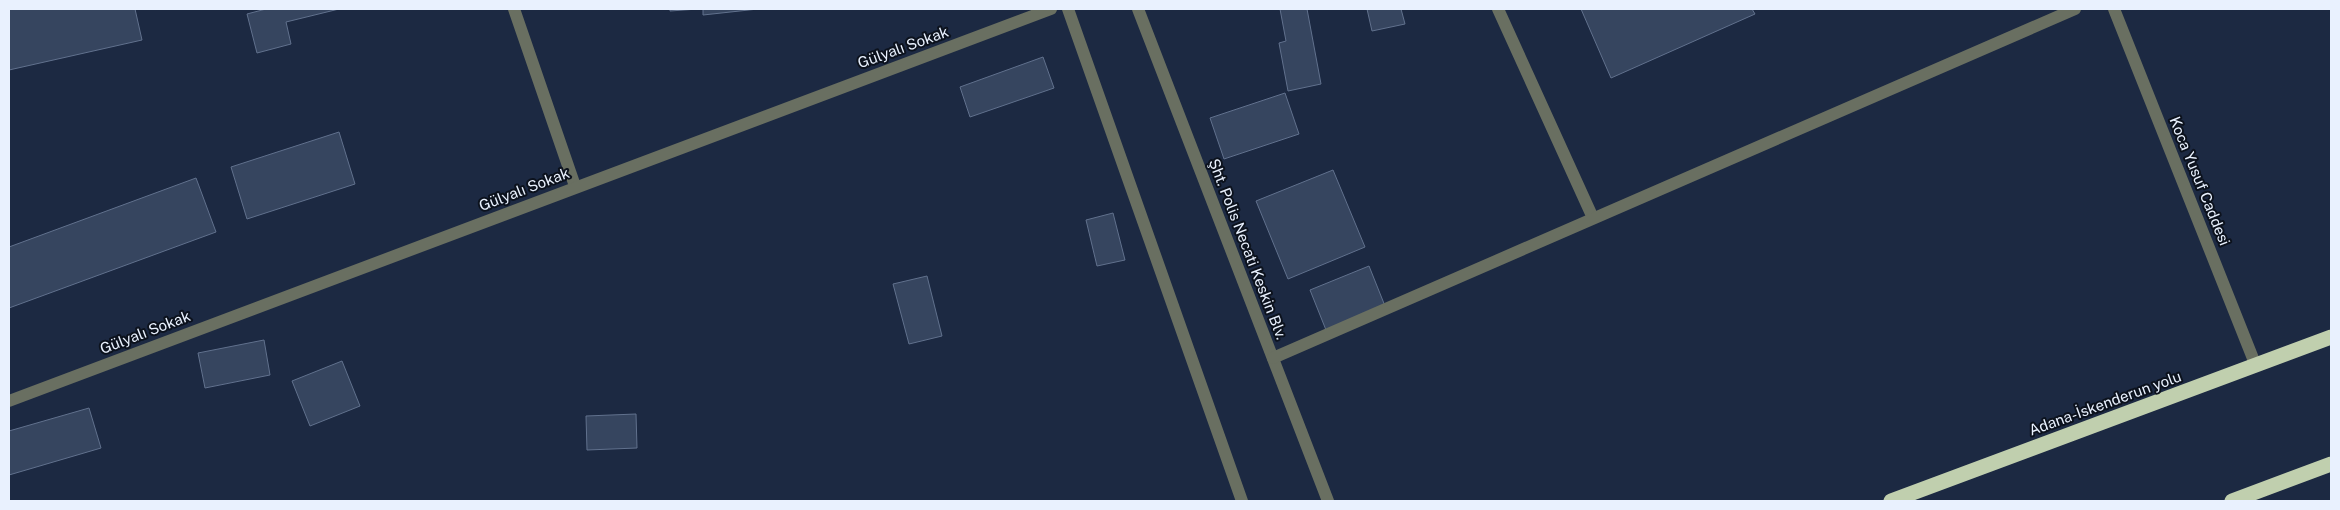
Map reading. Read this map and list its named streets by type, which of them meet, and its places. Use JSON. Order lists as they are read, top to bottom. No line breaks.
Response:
{"streets":{"highway":["Adana-İskenderun yolu"],"street":["Gülyalı Sokak","Koca Yusuf Caddesi","Şht. Polis Necati Keskin Blv."]},"crossings":[["Koca Yusuf Caddesi","Adana-İskenderun yolu"]]}
